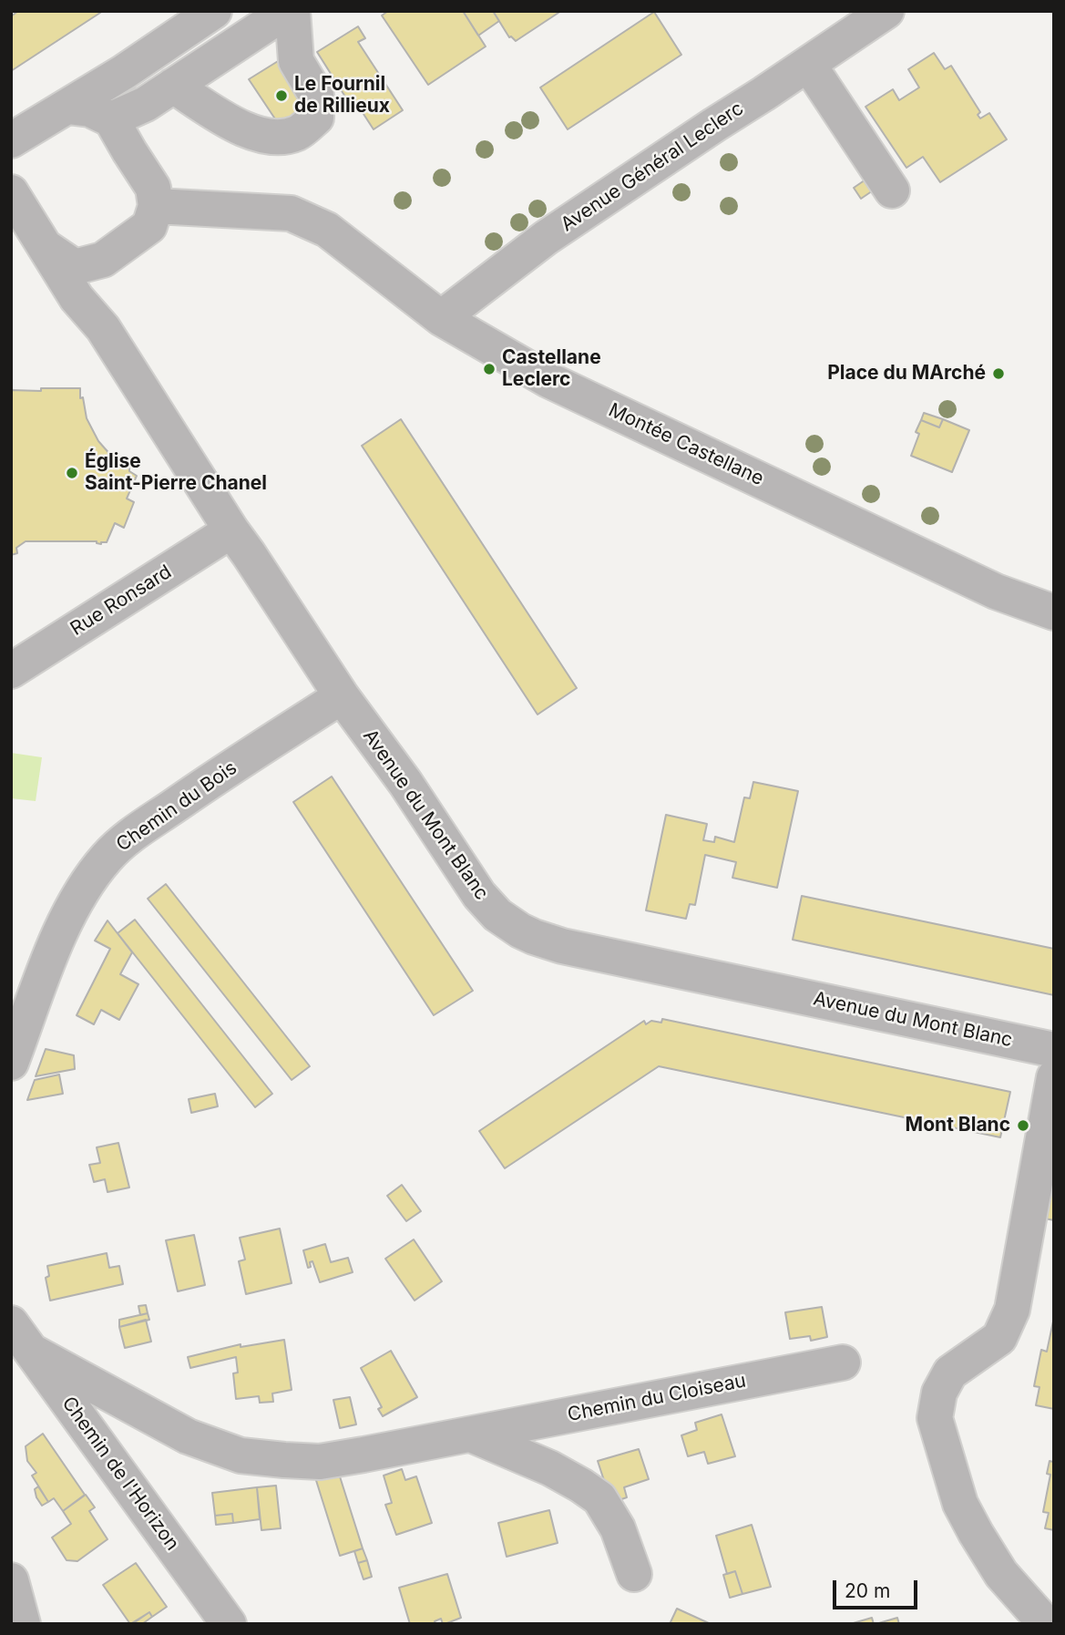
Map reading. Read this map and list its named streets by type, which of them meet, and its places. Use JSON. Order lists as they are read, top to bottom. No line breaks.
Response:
{"streets":{"street":["Avenue Général Leclerc","Montée Castellane","Rue Ronsard","Chemin du Bois","Avenue du Mont Blanc","Chemin du Cloiseau","Chemin de l'Horizon"]},"crossings":[["Avenue Général Leclerc","Montée Castellane"],["Rue Ronsard","Avenue du Mont Blanc"],["Chemin du Bois","Avenue du Mont Blanc"],["Chemin du Cloiseau","Chemin de l'Horizon"]],"places":["Le Fournil de Rillieux","Castellane Leclerc","Place du MArché","Église Saint-Pierre Chanel","Mont Blanc"],"scale_bar":"20 m"}
